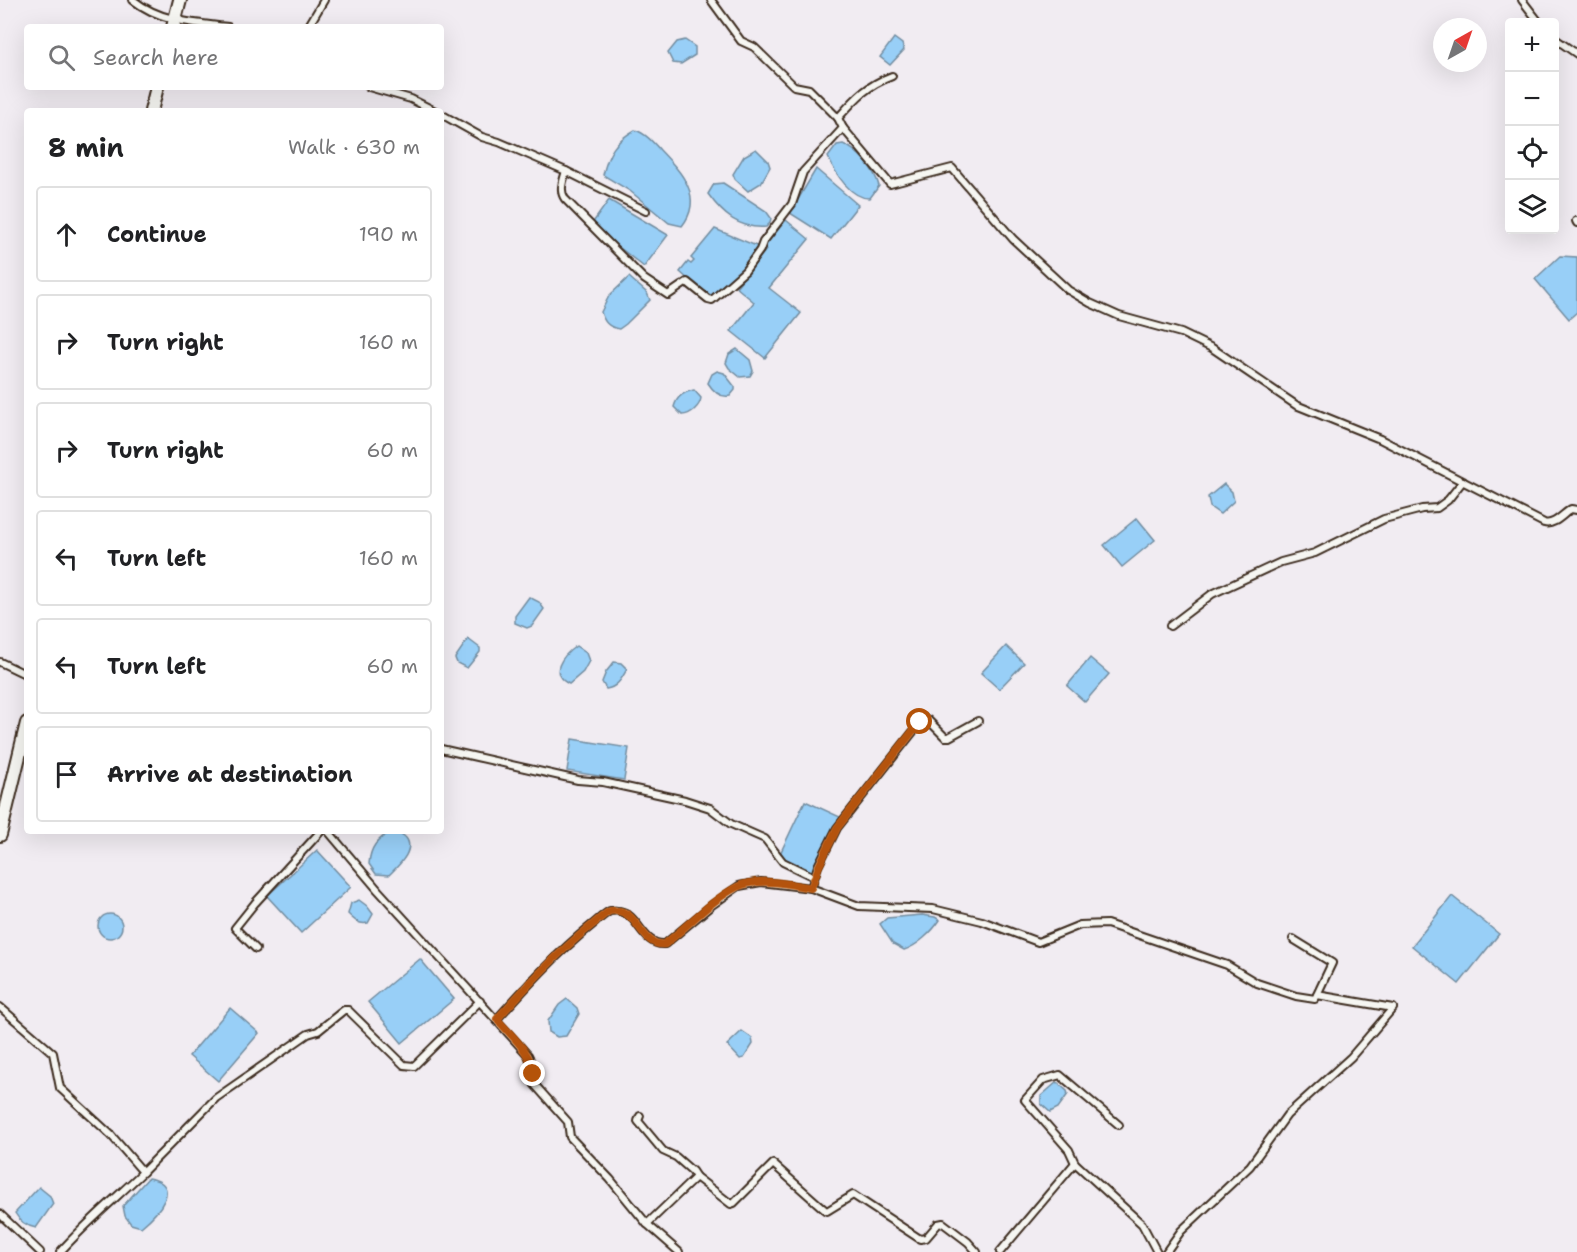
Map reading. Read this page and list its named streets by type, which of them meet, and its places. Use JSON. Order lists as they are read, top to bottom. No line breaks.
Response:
{"north":"top right","page":{"map_buttons":["+","−"],"search":"Search here","heading":["8 min","Walk · 630 m"],"list":[["Continue","190 m"],["Turn right","160 m"],["Turn right","60 m"],["Turn left","160 m"],["Turn left","60 m"],"Arrive at destination"]}}
